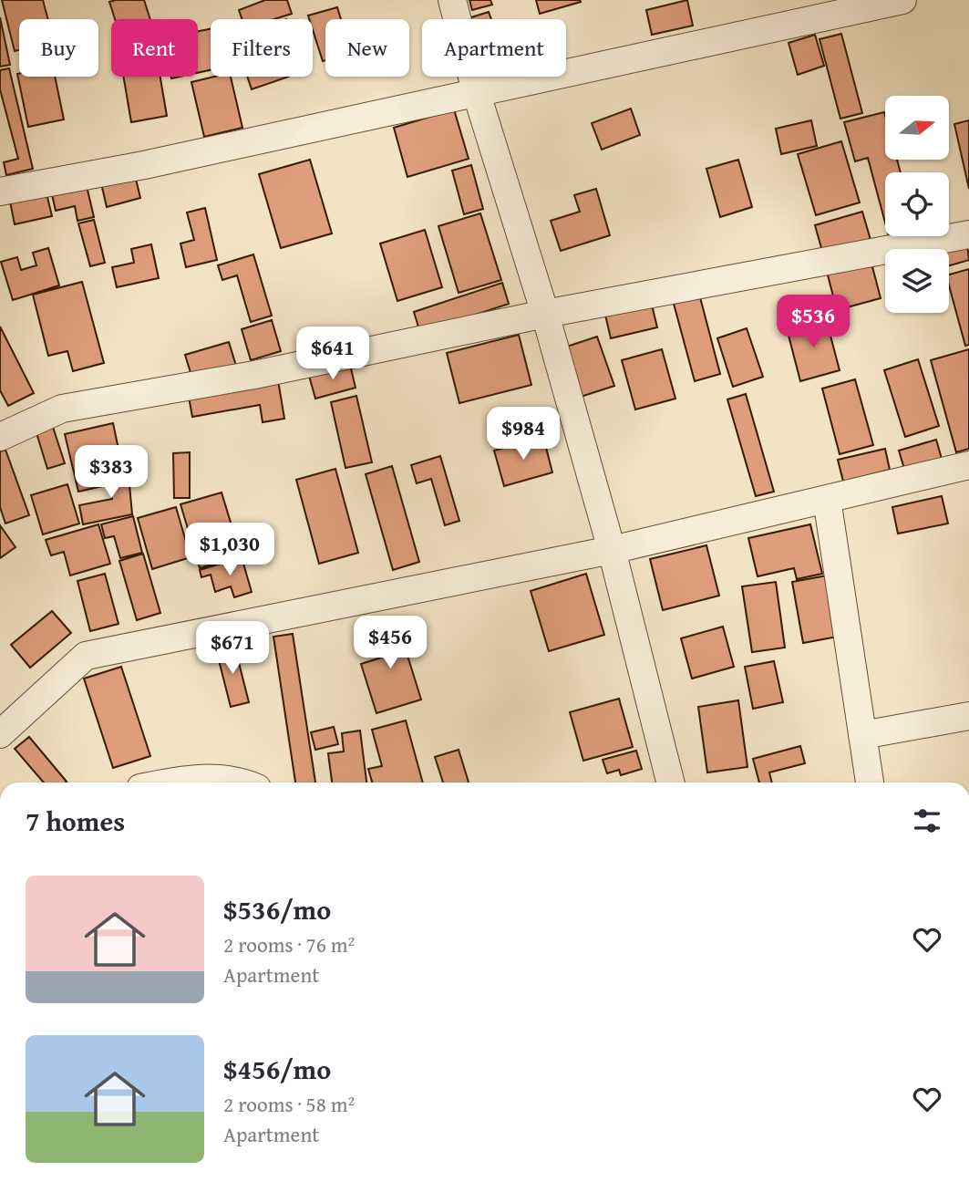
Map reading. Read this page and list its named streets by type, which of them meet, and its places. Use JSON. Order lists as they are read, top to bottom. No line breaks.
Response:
{"north":"right","page":{"chip":["Buy","Rent","Filters","New","Apartment"],"price":["$536","$641","$984","$383","$1,030","$456","$671"],"heading":"7 homes","list":[{"name":"$536/mo","note":"2 rooms · 76 m² · Apartment"},{"name":"$456/mo","note":"2 rooms · 58 m² · Apartment"}]}}
